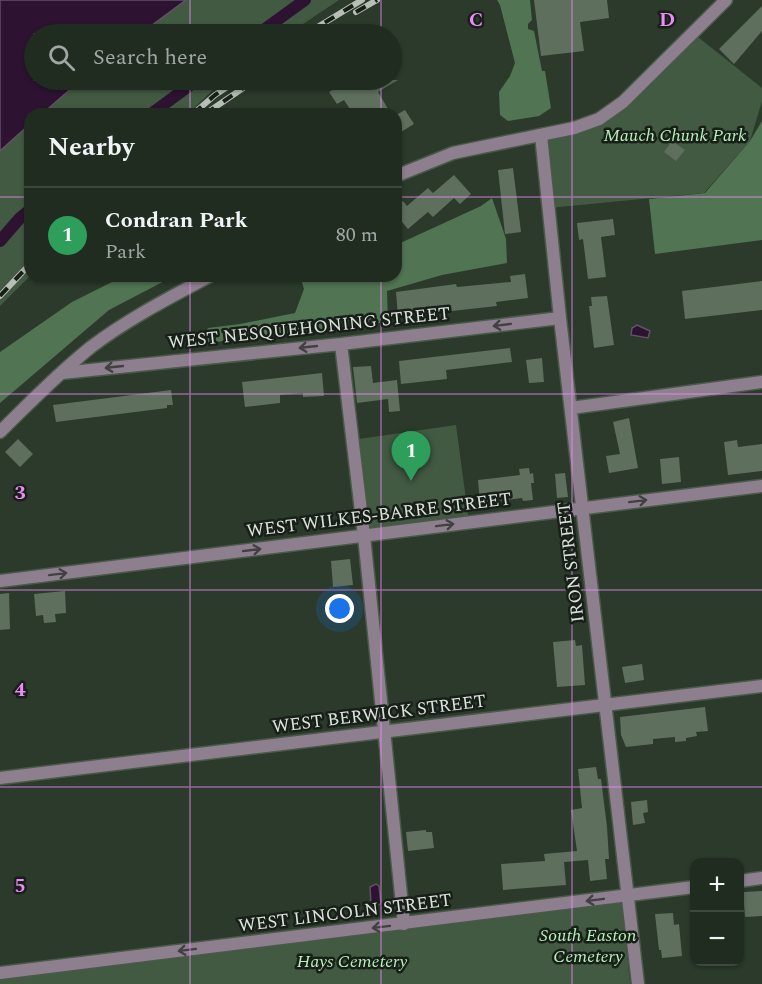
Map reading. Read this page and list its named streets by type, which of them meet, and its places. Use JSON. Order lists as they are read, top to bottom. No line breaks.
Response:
{"streets":{"street":["WEST NESQUEHONING STREET","WEST WILKES-BARRE STREET","IRON STREET","WEST BERWICK STREET","WEST LINCOLN STREET"]},"crossings":[["WEST NESQUEHONING STREET","IRON STREET"],["WEST WILKES-BARRE STREET","IRON STREET"],["IRON STREET","WEST BERWICK STREET"],["IRON STREET","WEST LINCOLN STREET"]],"one_way":["WEST NESQUEHONING STREET","WEST WILKES-BARRE STREET","WEST LINCOLN STREET"],"parks":["Mauch Chunk Park","South Easton Cemetery","Hays Cemetery"],"page":{"search":"Search here","heading":"Nearby","list":[{"mark":"1","name":"Condran Park","note":"Park","value":"80 m"}],"pins":"1","map_buttons":["+","−"]},"grid":{"columns":["C","D"],"rows":["3","4","5"]}}
